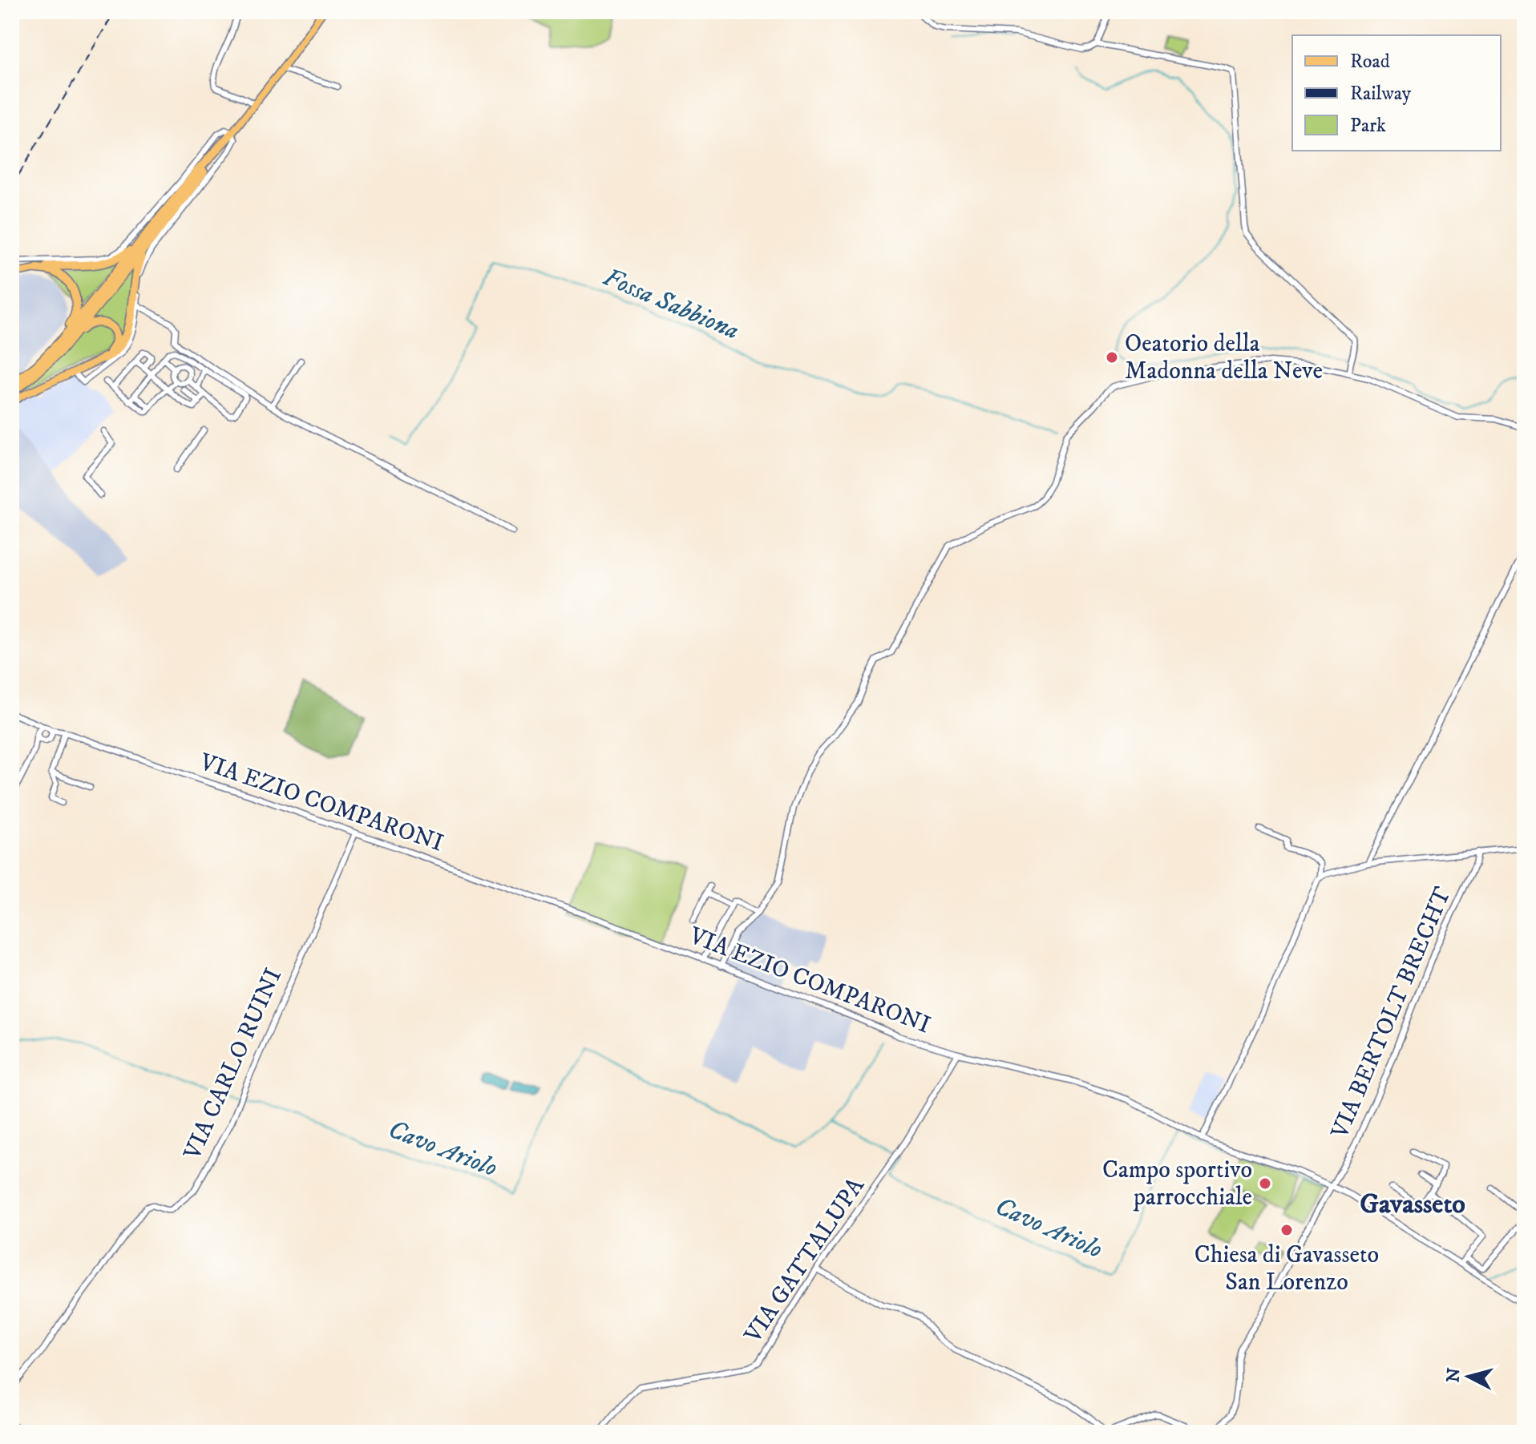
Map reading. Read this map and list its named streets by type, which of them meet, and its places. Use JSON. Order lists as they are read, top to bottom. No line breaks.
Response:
{"streets":{"street":["VIA EZIO COMPARONI","VIA BERTOLT BRECHT","VIA CARLO RUINI","VIA GATTALUPA"]},"crossings":[["VIA EZIO COMPARONI","VIA BERTOLT BRECHT"],["VIA EZIO COMPARONI","VIA CARLO RUINI"],["VIA EZIO COMPARONI","VIA GATTALUPA"]],"districts":["Gavasseto"],"water":["Fossa Sabbiona","Cavo Ariolo"],"places":["Oeatorio della Madonna della Neve","Campo sportivo parrocchiale","Chiesa di Gavasseto San Lorenzo"],"legend":["Road","Railway","Park"],"north":"left"}
